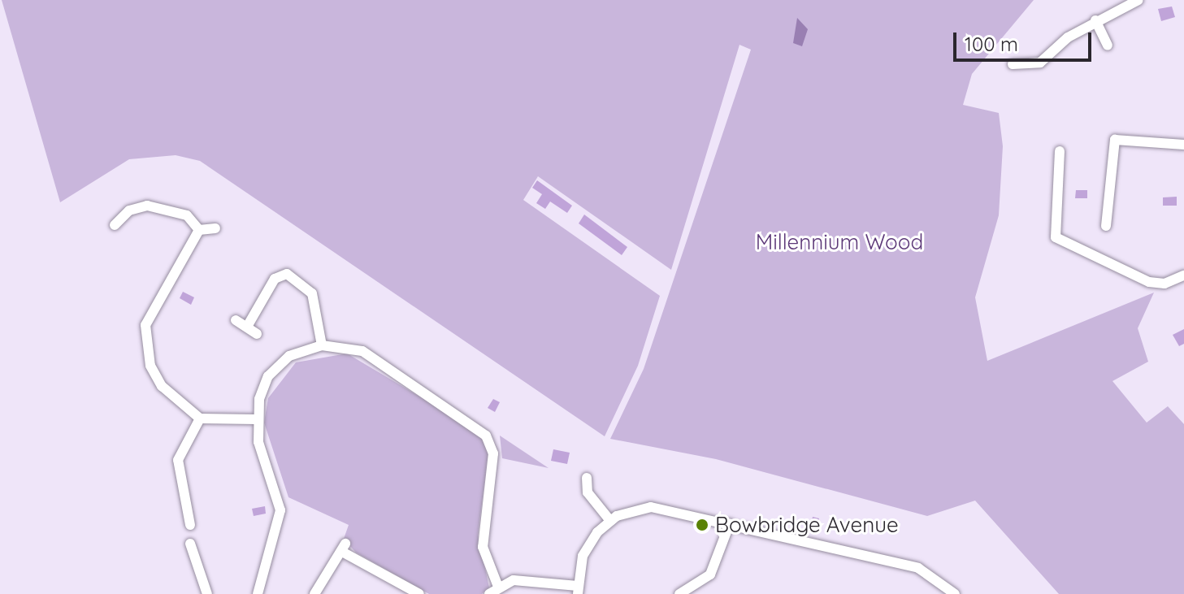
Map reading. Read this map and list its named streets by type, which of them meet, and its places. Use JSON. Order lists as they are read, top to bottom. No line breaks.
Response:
{"parks":["Millennium Wood"],"places":["Bowbridge Avenue"],"scale_bar":"100 m"}
